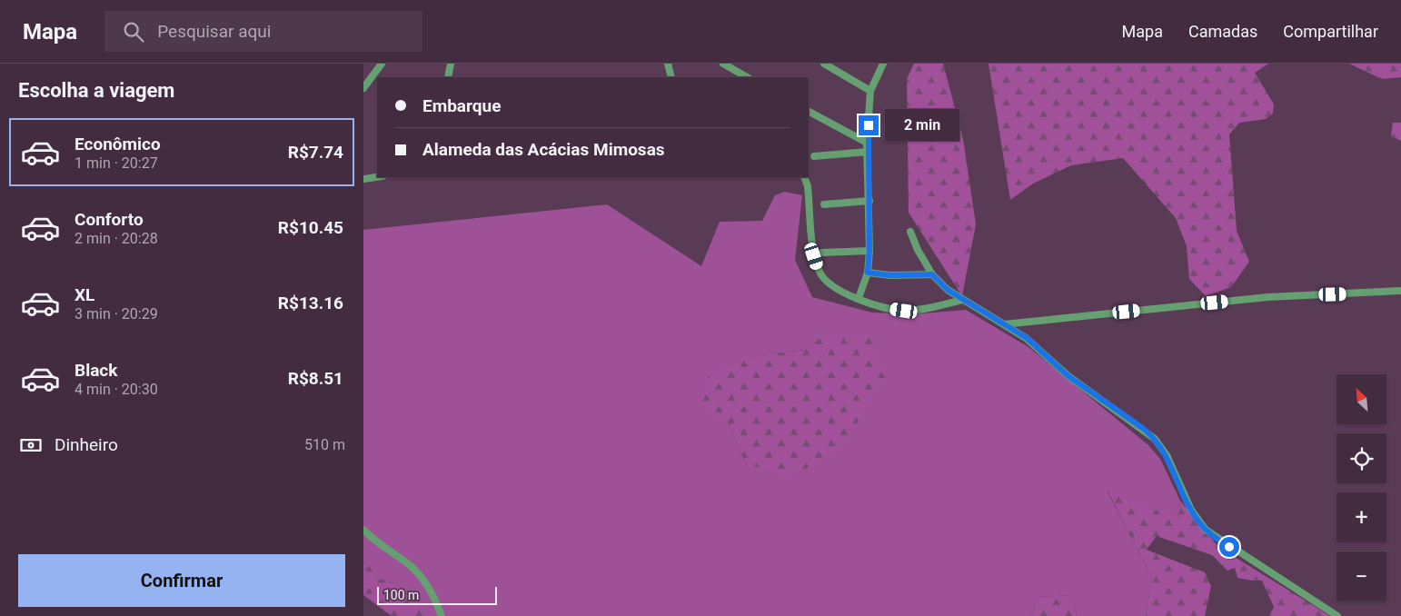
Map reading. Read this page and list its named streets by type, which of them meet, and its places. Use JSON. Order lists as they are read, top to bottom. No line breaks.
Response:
{"scale_bar":"100 m","north":"top left","page":{"header":"Mapa","search":"Pesquisar aqui","nav":["Mapa","Camadas","Compartilhar"],"heading":"Escolha a viagem","banner":["Embarque","Alameda das Acácias Mimosas"],"bubble":"2 min","list":[{"name":"Econômico","note":"1 min · 20:27","value":"R$7.74"},{"name":"Conforto","note":"2 min · 20:28","value":"R$10.45"},{"name":"XL","note":"3 min · 20:29","value":"R$13.16"},{"name":"Black","note":"4 min · 20:30","value":"R$8.51"}],"map_buttons":["+","−"],"pay":["Dinheiro","510 m"],"buttons":"Confirmar","scale":"100 m"}}
